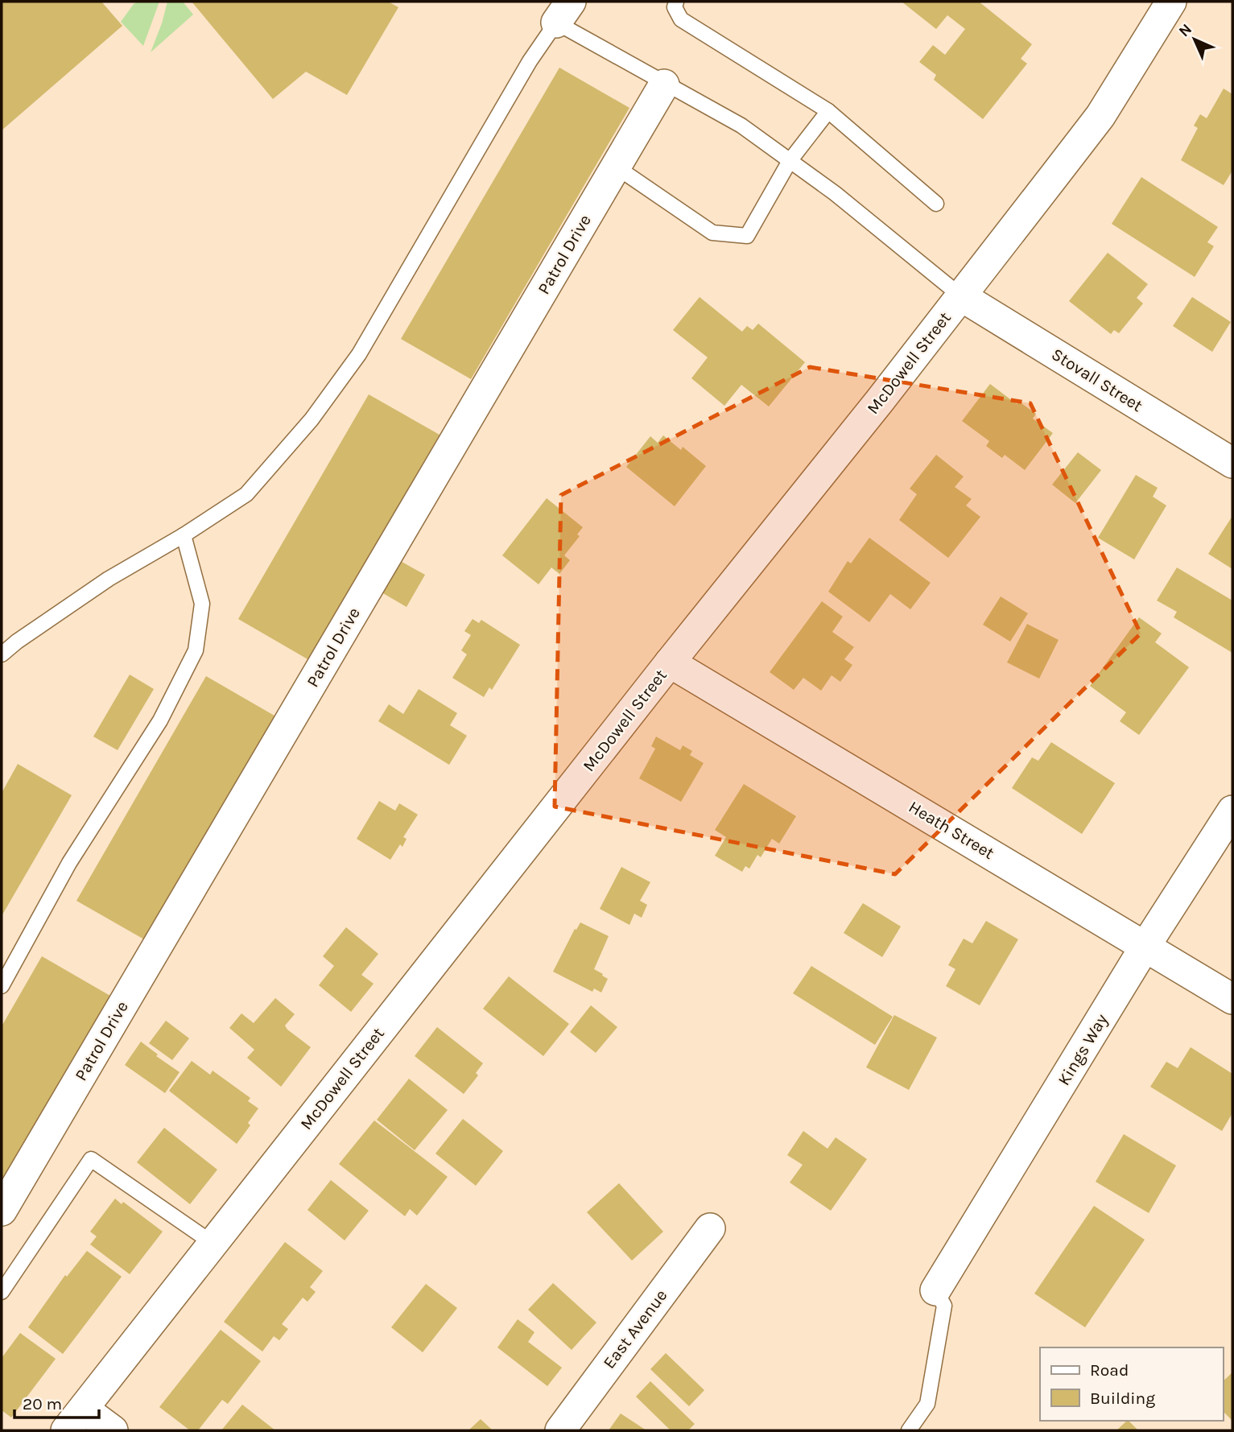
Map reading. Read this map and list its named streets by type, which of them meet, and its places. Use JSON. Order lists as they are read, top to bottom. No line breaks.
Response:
{"streets":{"street":["Patrol Drive","McDowell Street","Stovall Street","Heath Street","Kings Way","East Avenue"]},"crossings":[["McDowell Street","Stovall Street"],["McDowell Street","Heath Street"],["Heath Street","Kings Way"]],"legend":["Road","Building"],"scale_bar":"20 m","north":"top left"}
